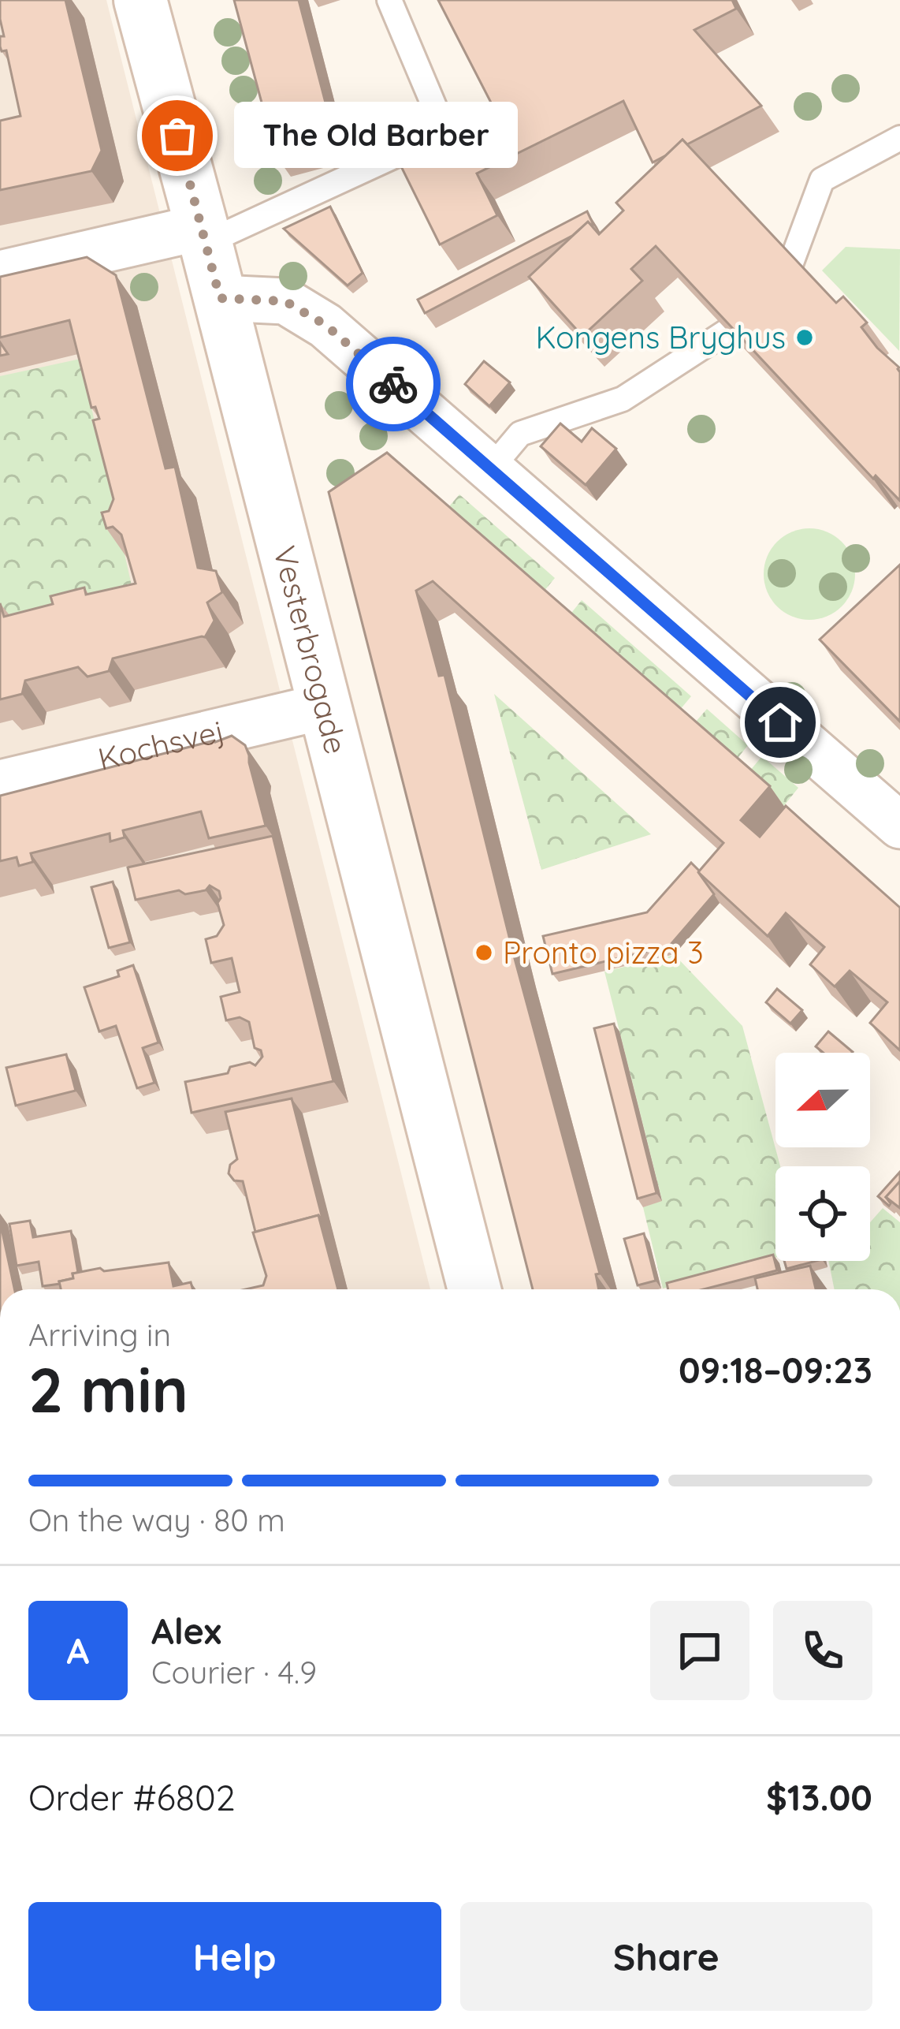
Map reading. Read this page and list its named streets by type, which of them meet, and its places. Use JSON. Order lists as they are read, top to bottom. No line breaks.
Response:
{"streets":{"street":["Vesterbrogade","Kochsvej"]},"crossings":[["Vesterbrogade","Kochsvej"]],"places":["The Old Barber","Kongens Bryghus","Pronto pizza 3"],"north":"left","page":{"bubble":"The Old Barber","heading":["2 min","Arriving in","09:18–09:23"],"panel":["Alex","Courier · 4.9","Order #6802","$13.00"],"bar":"On the way · 80 m","round":"A","buttons":["Help","Share"]}}
